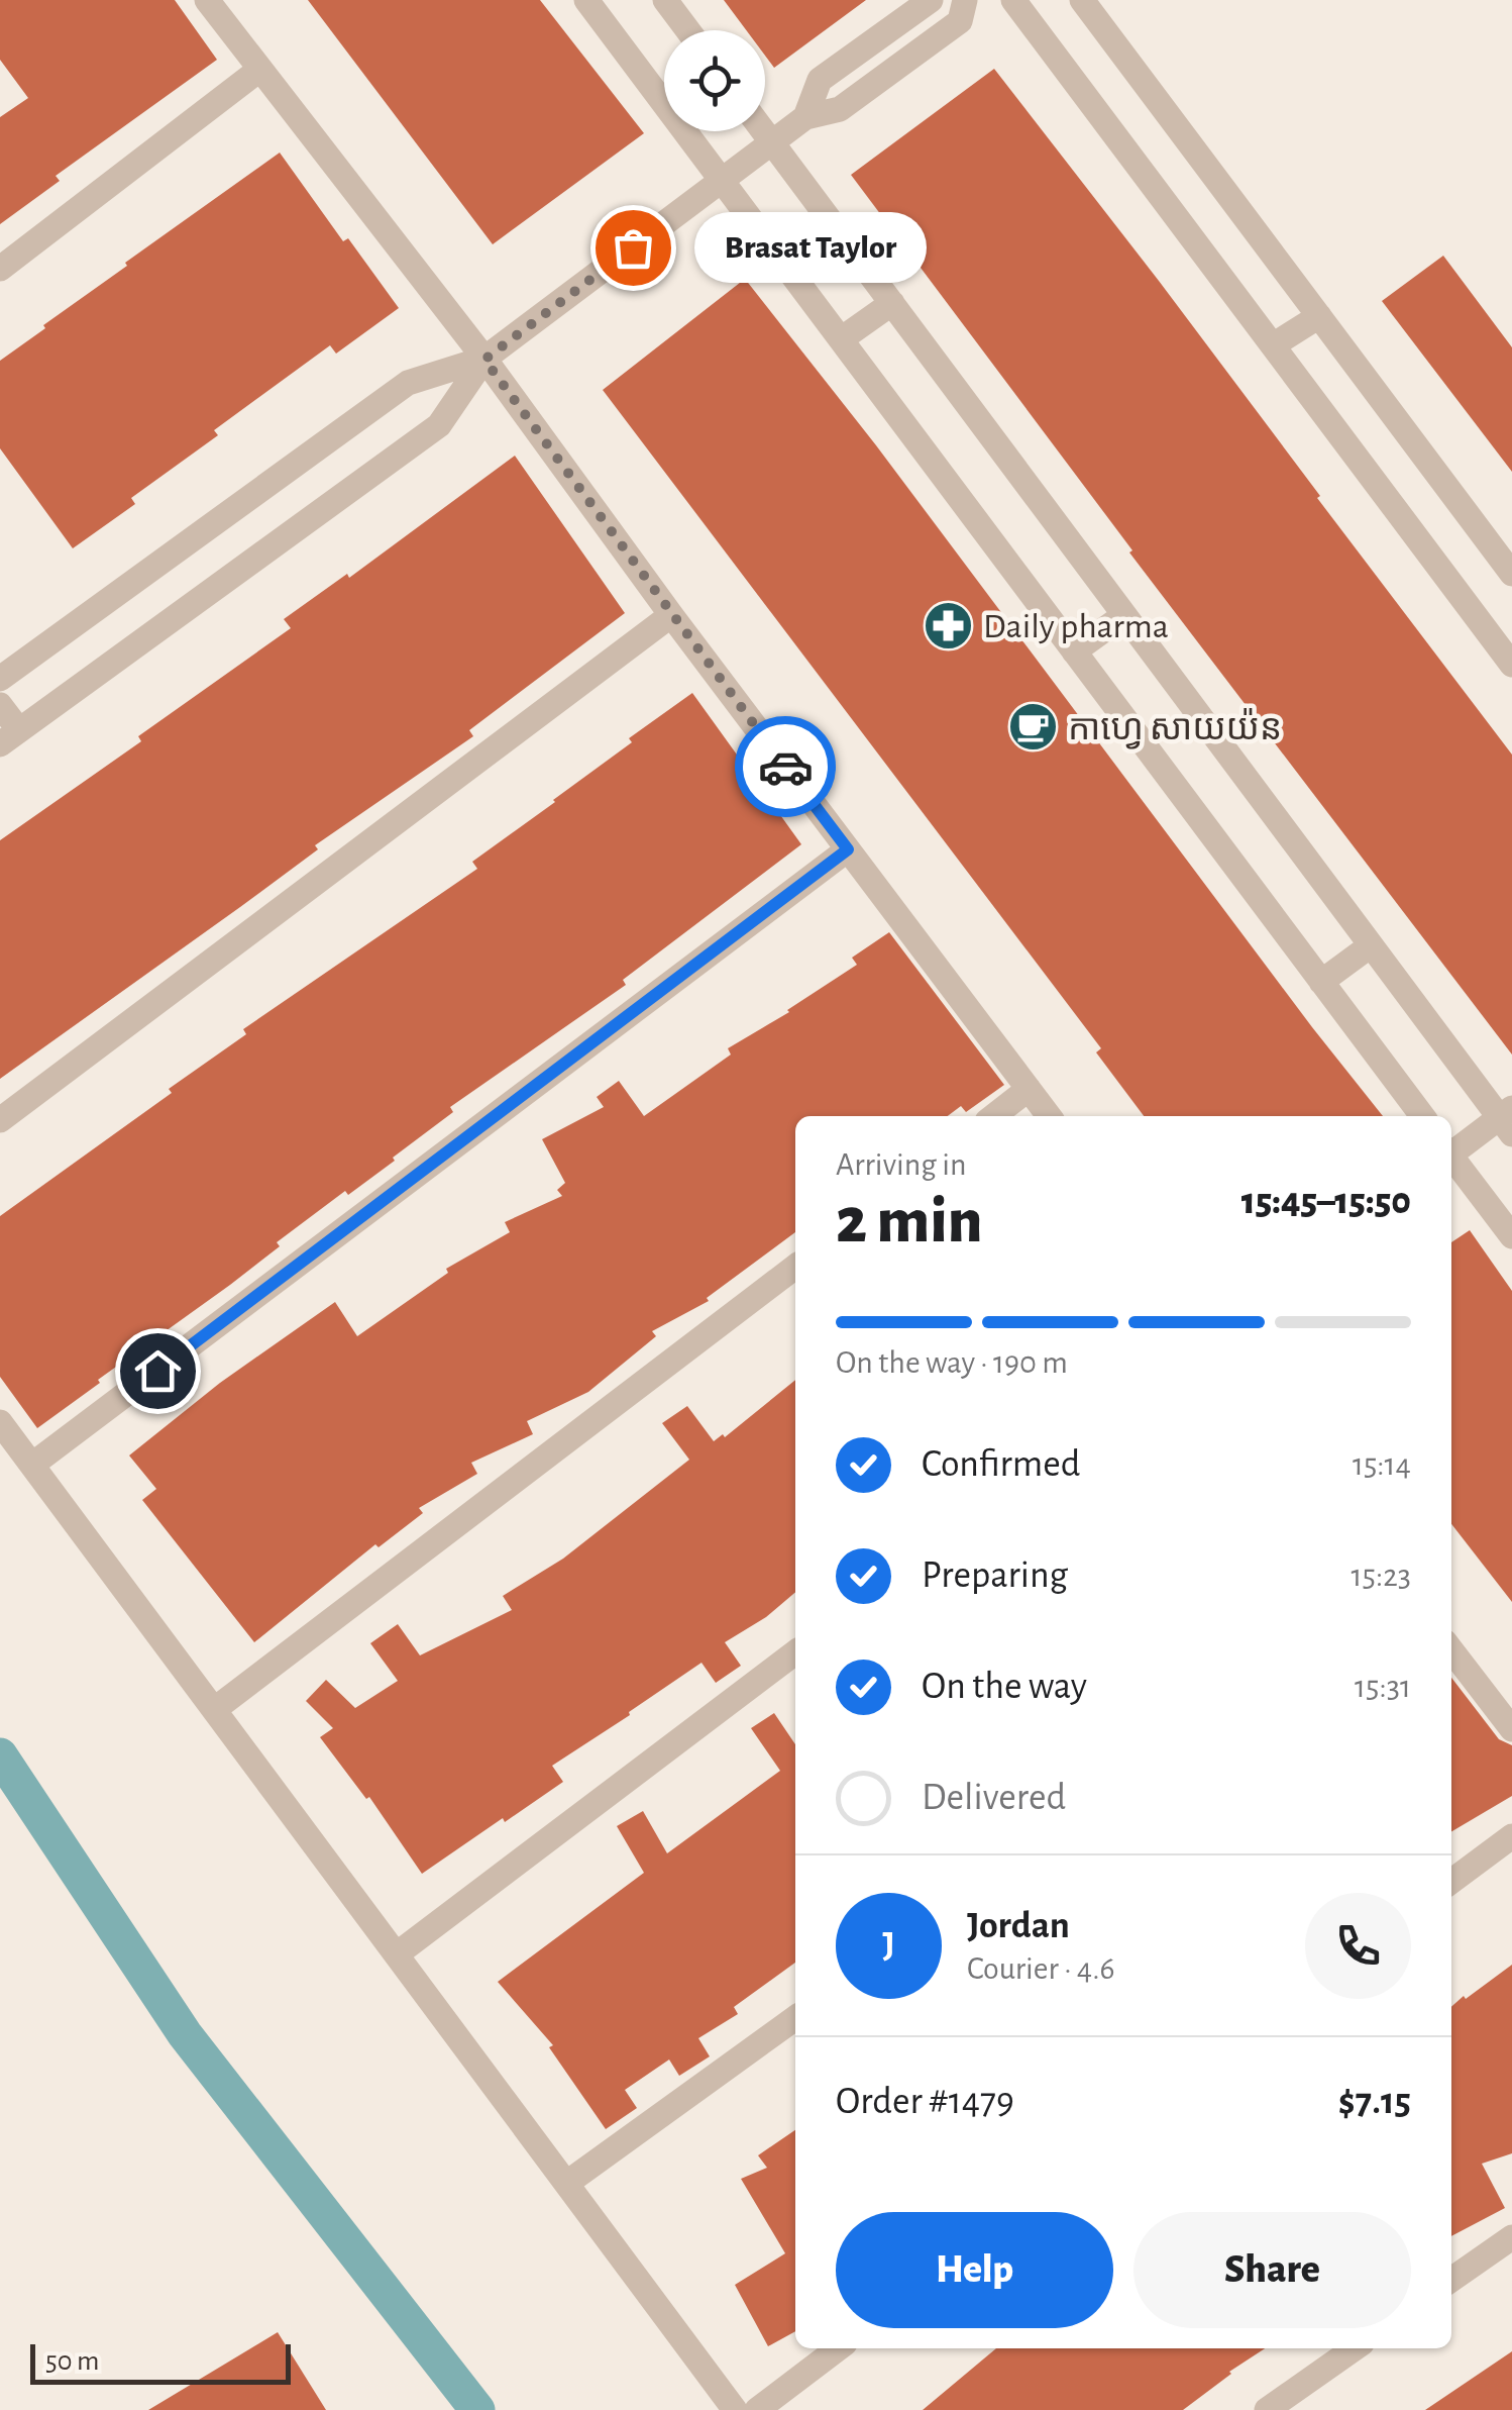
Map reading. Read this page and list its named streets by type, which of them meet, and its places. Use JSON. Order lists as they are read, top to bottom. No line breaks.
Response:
{"places":{"other":["Brasat Taylor"],"pharmacy":["Daily pharma"],"cafe":["កាហ្វេ សាយយ៉ន"]},"scale_bar":"50 m","page":{"bubble":"Brasat Taylor","heading":["2 min","Arriving in","15:45–15:50"],"panel":["Jordan","Courier · 4.6","Order #1479","$7.15"],"bar":"On the way · 190 m","list":[["Confirmed","15:14"],["Preparing","15:23"],["On the way","15:31"],"Delivered"],"round":"J","buttons":["Help","Share"],"scale":"50 m"}}
